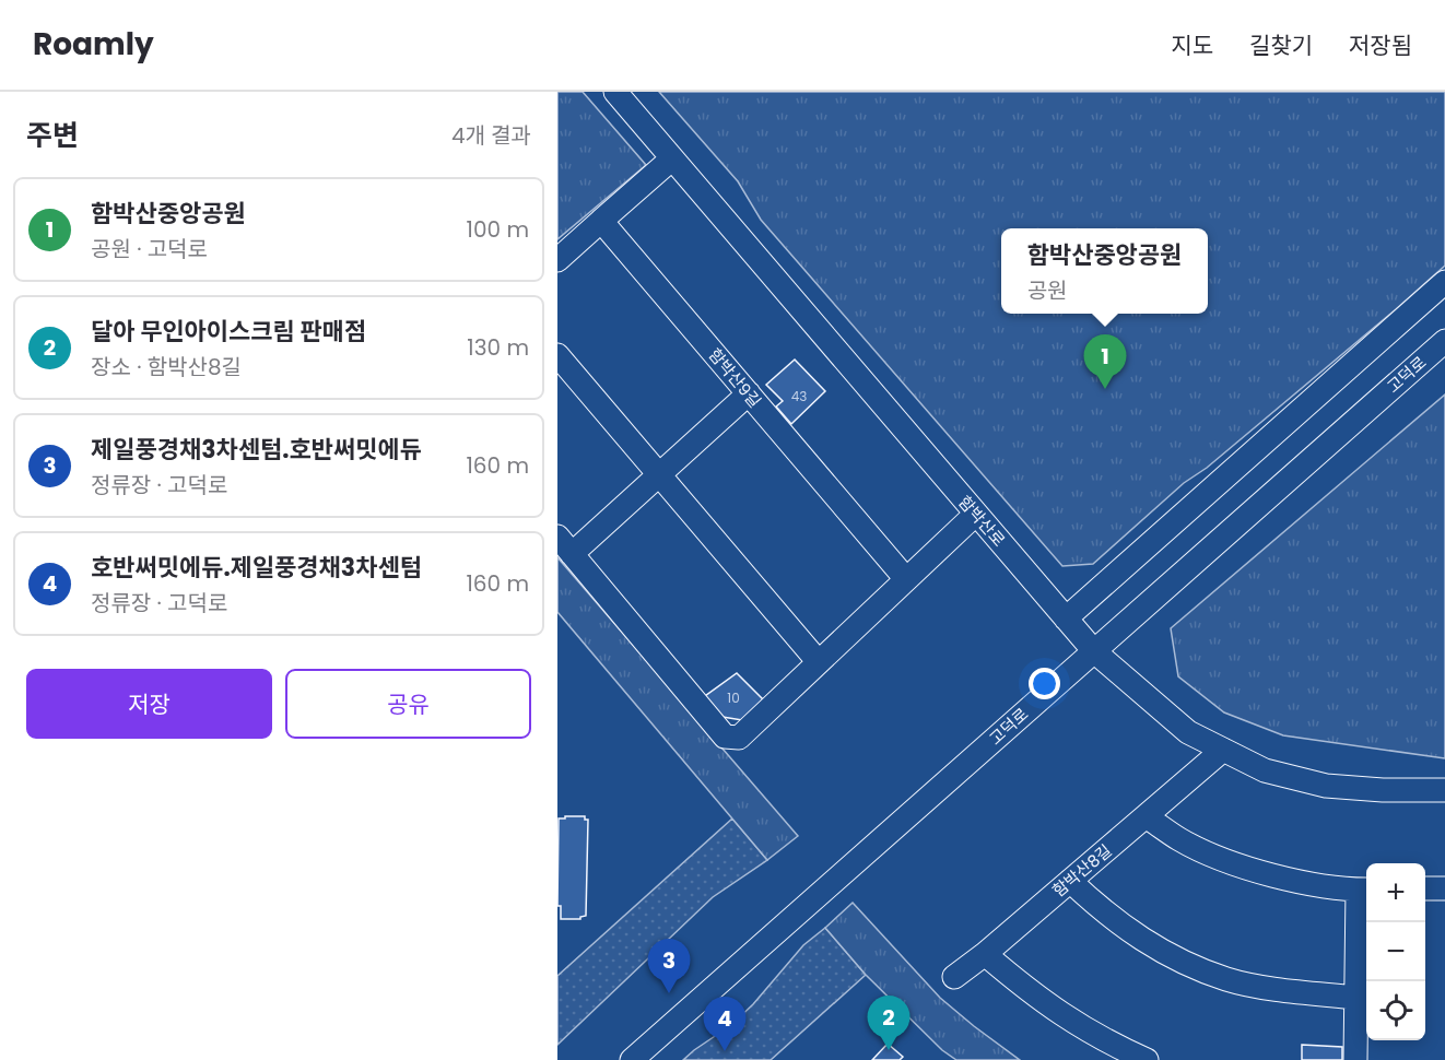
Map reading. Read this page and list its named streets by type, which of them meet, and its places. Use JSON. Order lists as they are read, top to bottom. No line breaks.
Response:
{"streets":{"street":["고덕로","함박산9길","함박산로","함박산8길"]},"crossings":[["고덕로","함박산로"],["함박산로","함박산8길"]],"house_numbers":["43","10"],"page":{"header":"Roamly","nav":["지도","길찾기","저장됨"],"heading":["주변","4개 결과"],"list":[{"mark":"1","name":"함박산중앙공원","note":"공원 · 고덕로","value":"100 m"},{"mark":"2","name":"달아 무인아이스크림 판매점","note":"장소 · 함박산8길","value":"130 m"},{"mark":"3","name":"제일풍경채3차센텀.호반써밋에듀","note":"정류장 · 고덕로","value":"160 m"},{"mark":"4","name":"호반써밋에듀.제일풍경채3차센텀","note":"정류장 · 고덕로","value":"160 m"}],"popup":["함박산중앙공원","공원"],"pins":["1","3","2","4"],"buttons":["저장","공유"],"map_buttons":["+","−"]}}
